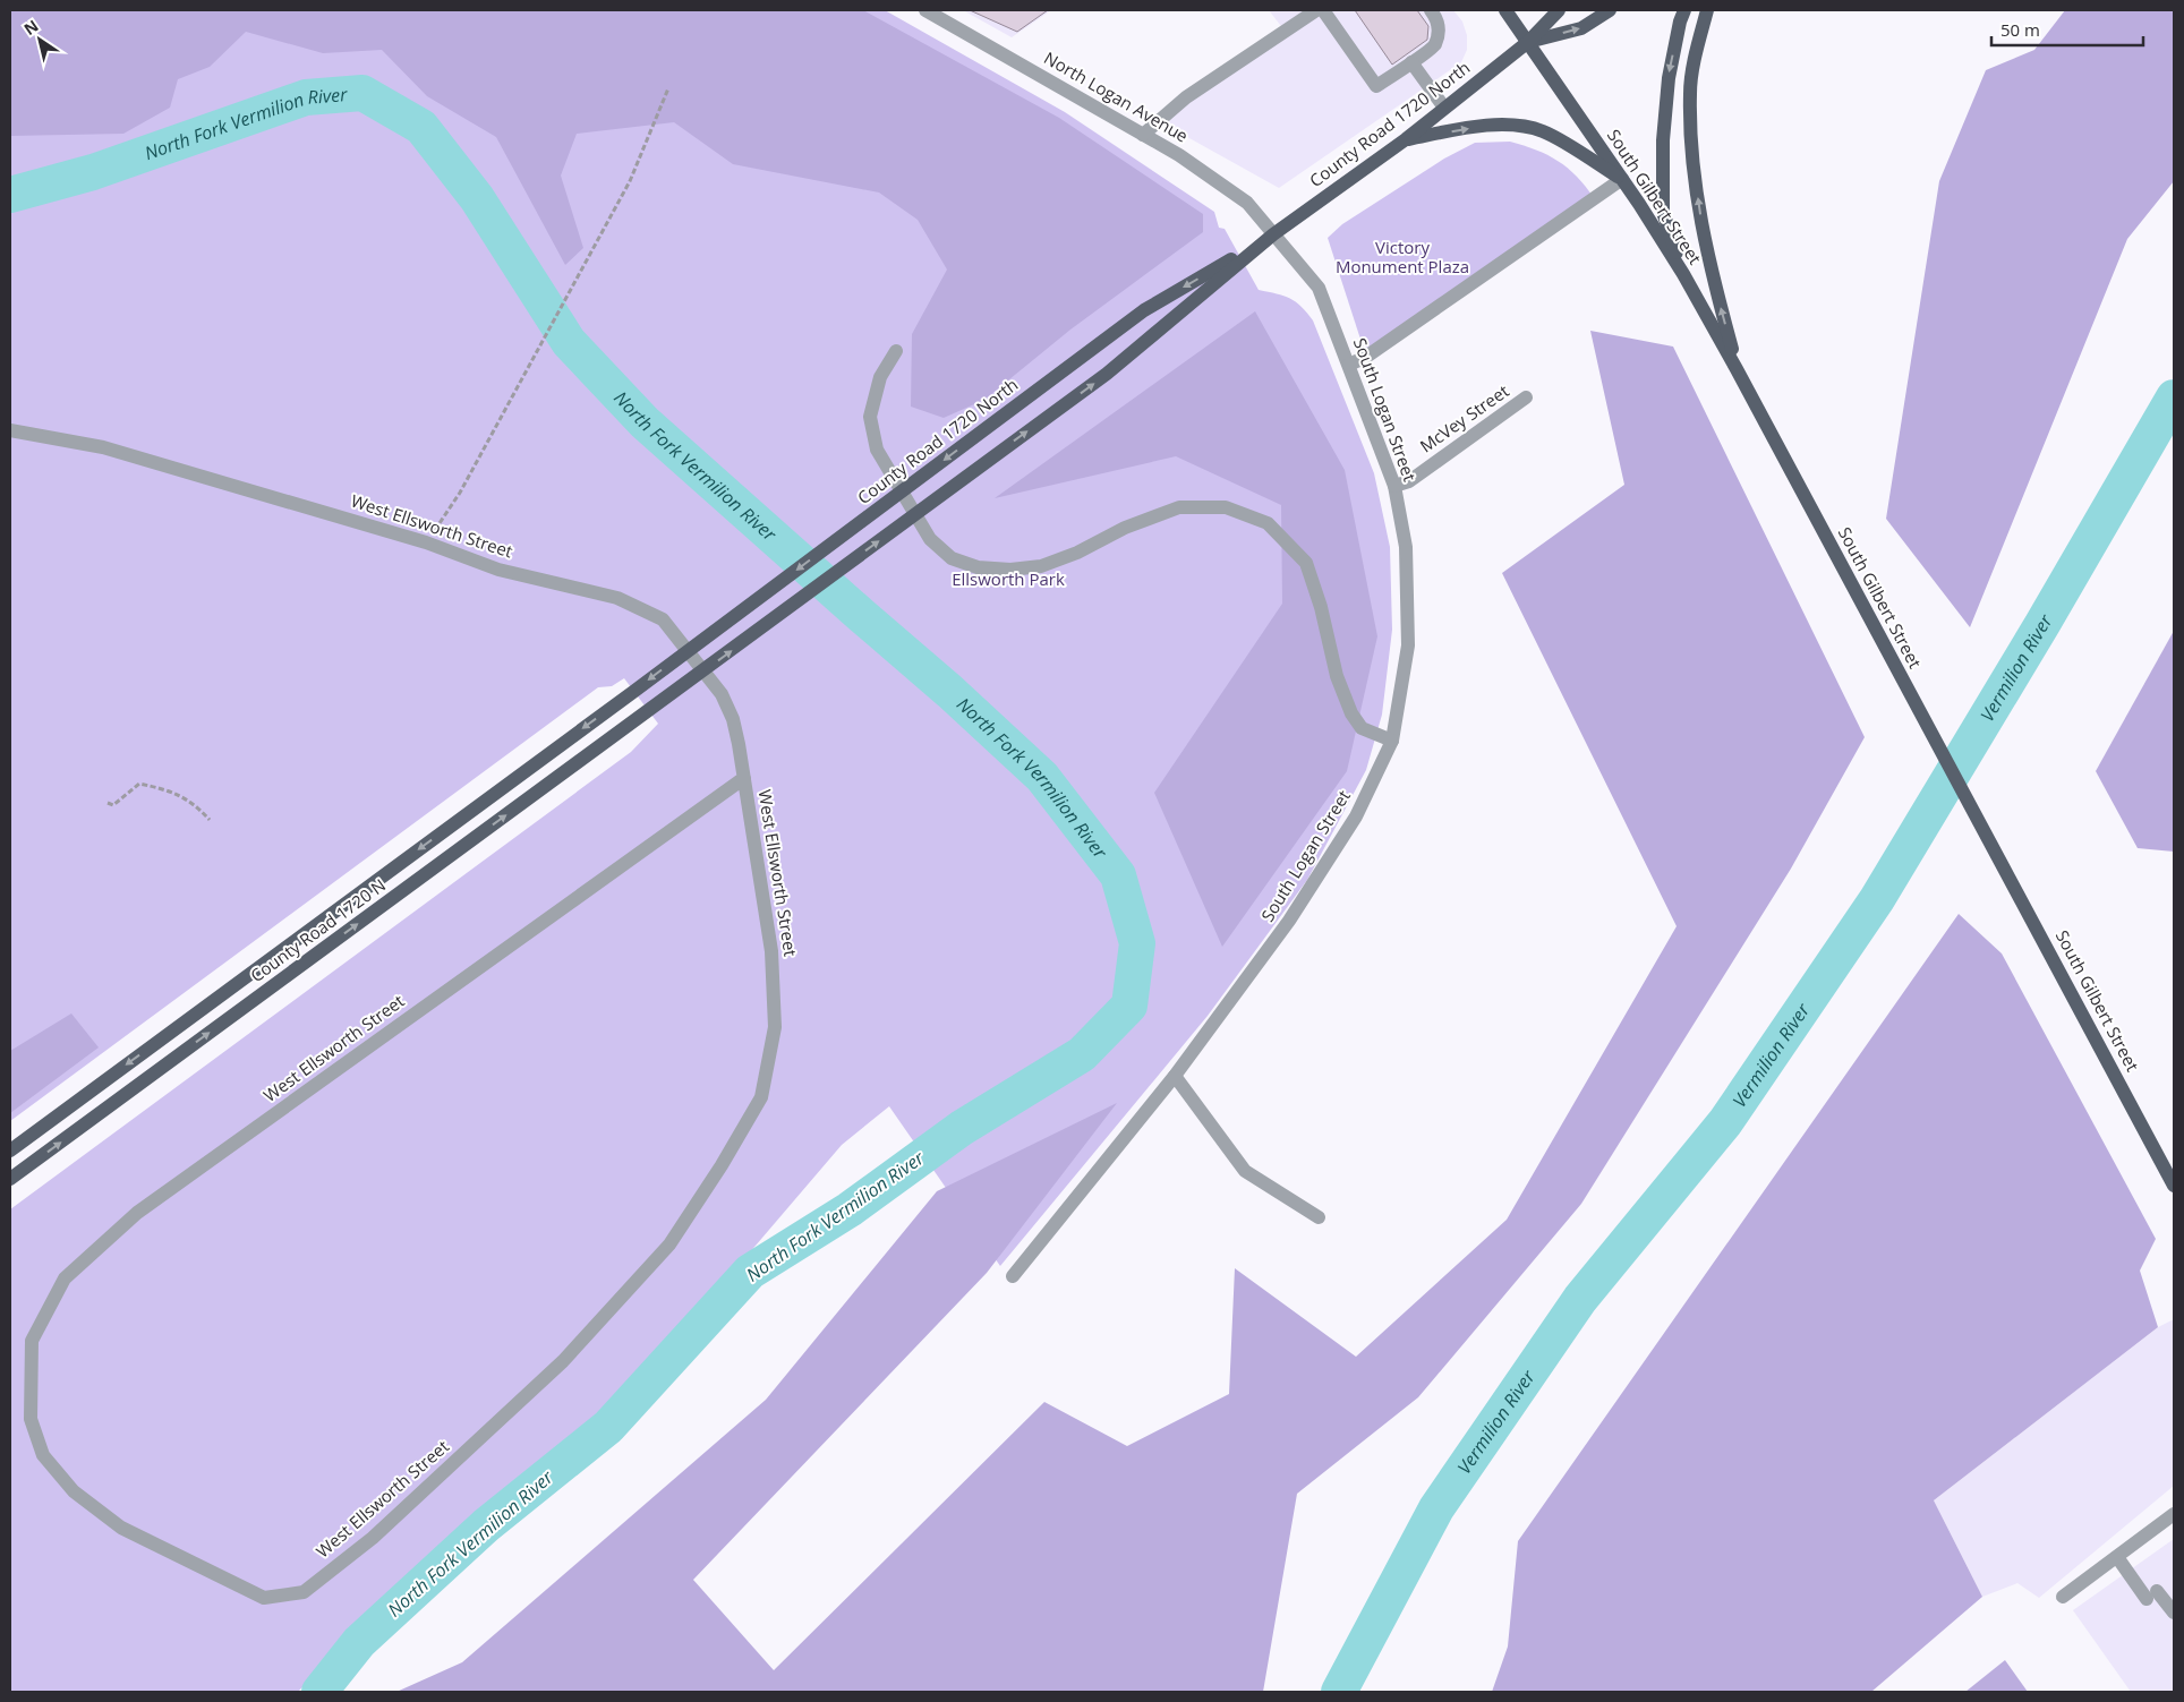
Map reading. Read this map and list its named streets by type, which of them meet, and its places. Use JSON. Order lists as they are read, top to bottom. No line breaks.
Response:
{"streets":{"main road":["County Road 1720 North","South Gilbert Street","County Road 1720 N"],"street":["North Logan Avenue","South Logan Street","McVey Street","West Ellsworth Street"]},"crossings":[["North Logan Avenue","County Road 1720 North"],["North Logan Avenue","South Logan Street"],["County Road 1720 North","South Gilbert Street"],["County Road 1720 North","South Logan Street"],["County Road 1720 North","County Road 1720 N"],["South Logan Street","McVey Street"]],"water":["North Fork Vermilion River","Vermilion River"],"parks":["Victory Monument Plaza","Ellsworth Park"],"scale_bar":"50 m","north":"top left"}
